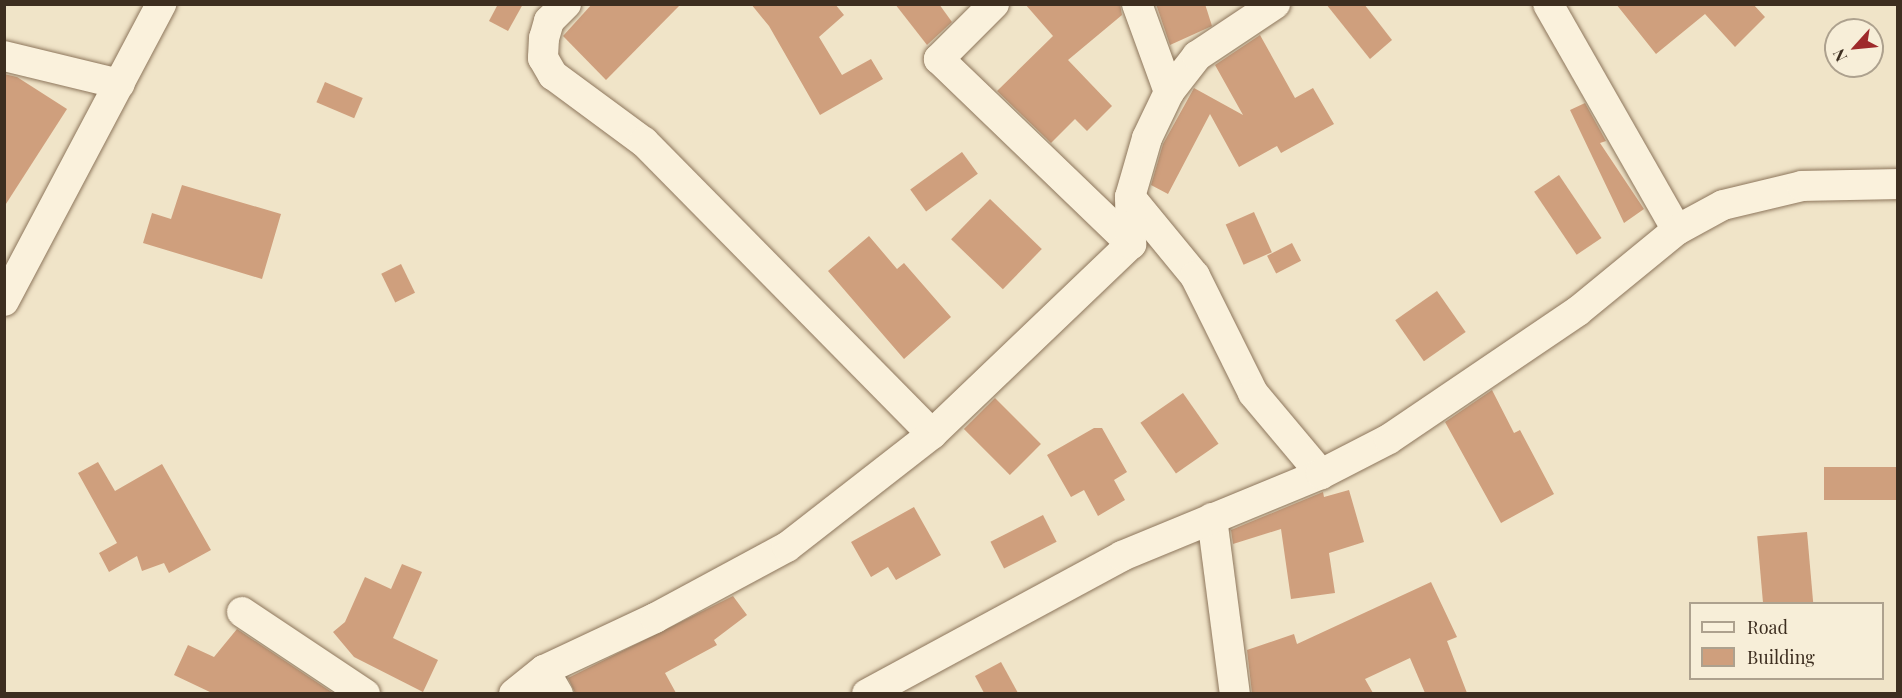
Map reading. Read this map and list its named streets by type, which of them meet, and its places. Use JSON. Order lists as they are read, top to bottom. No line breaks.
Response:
{"legend":["Road","Building"],"north":"bottom left"}
